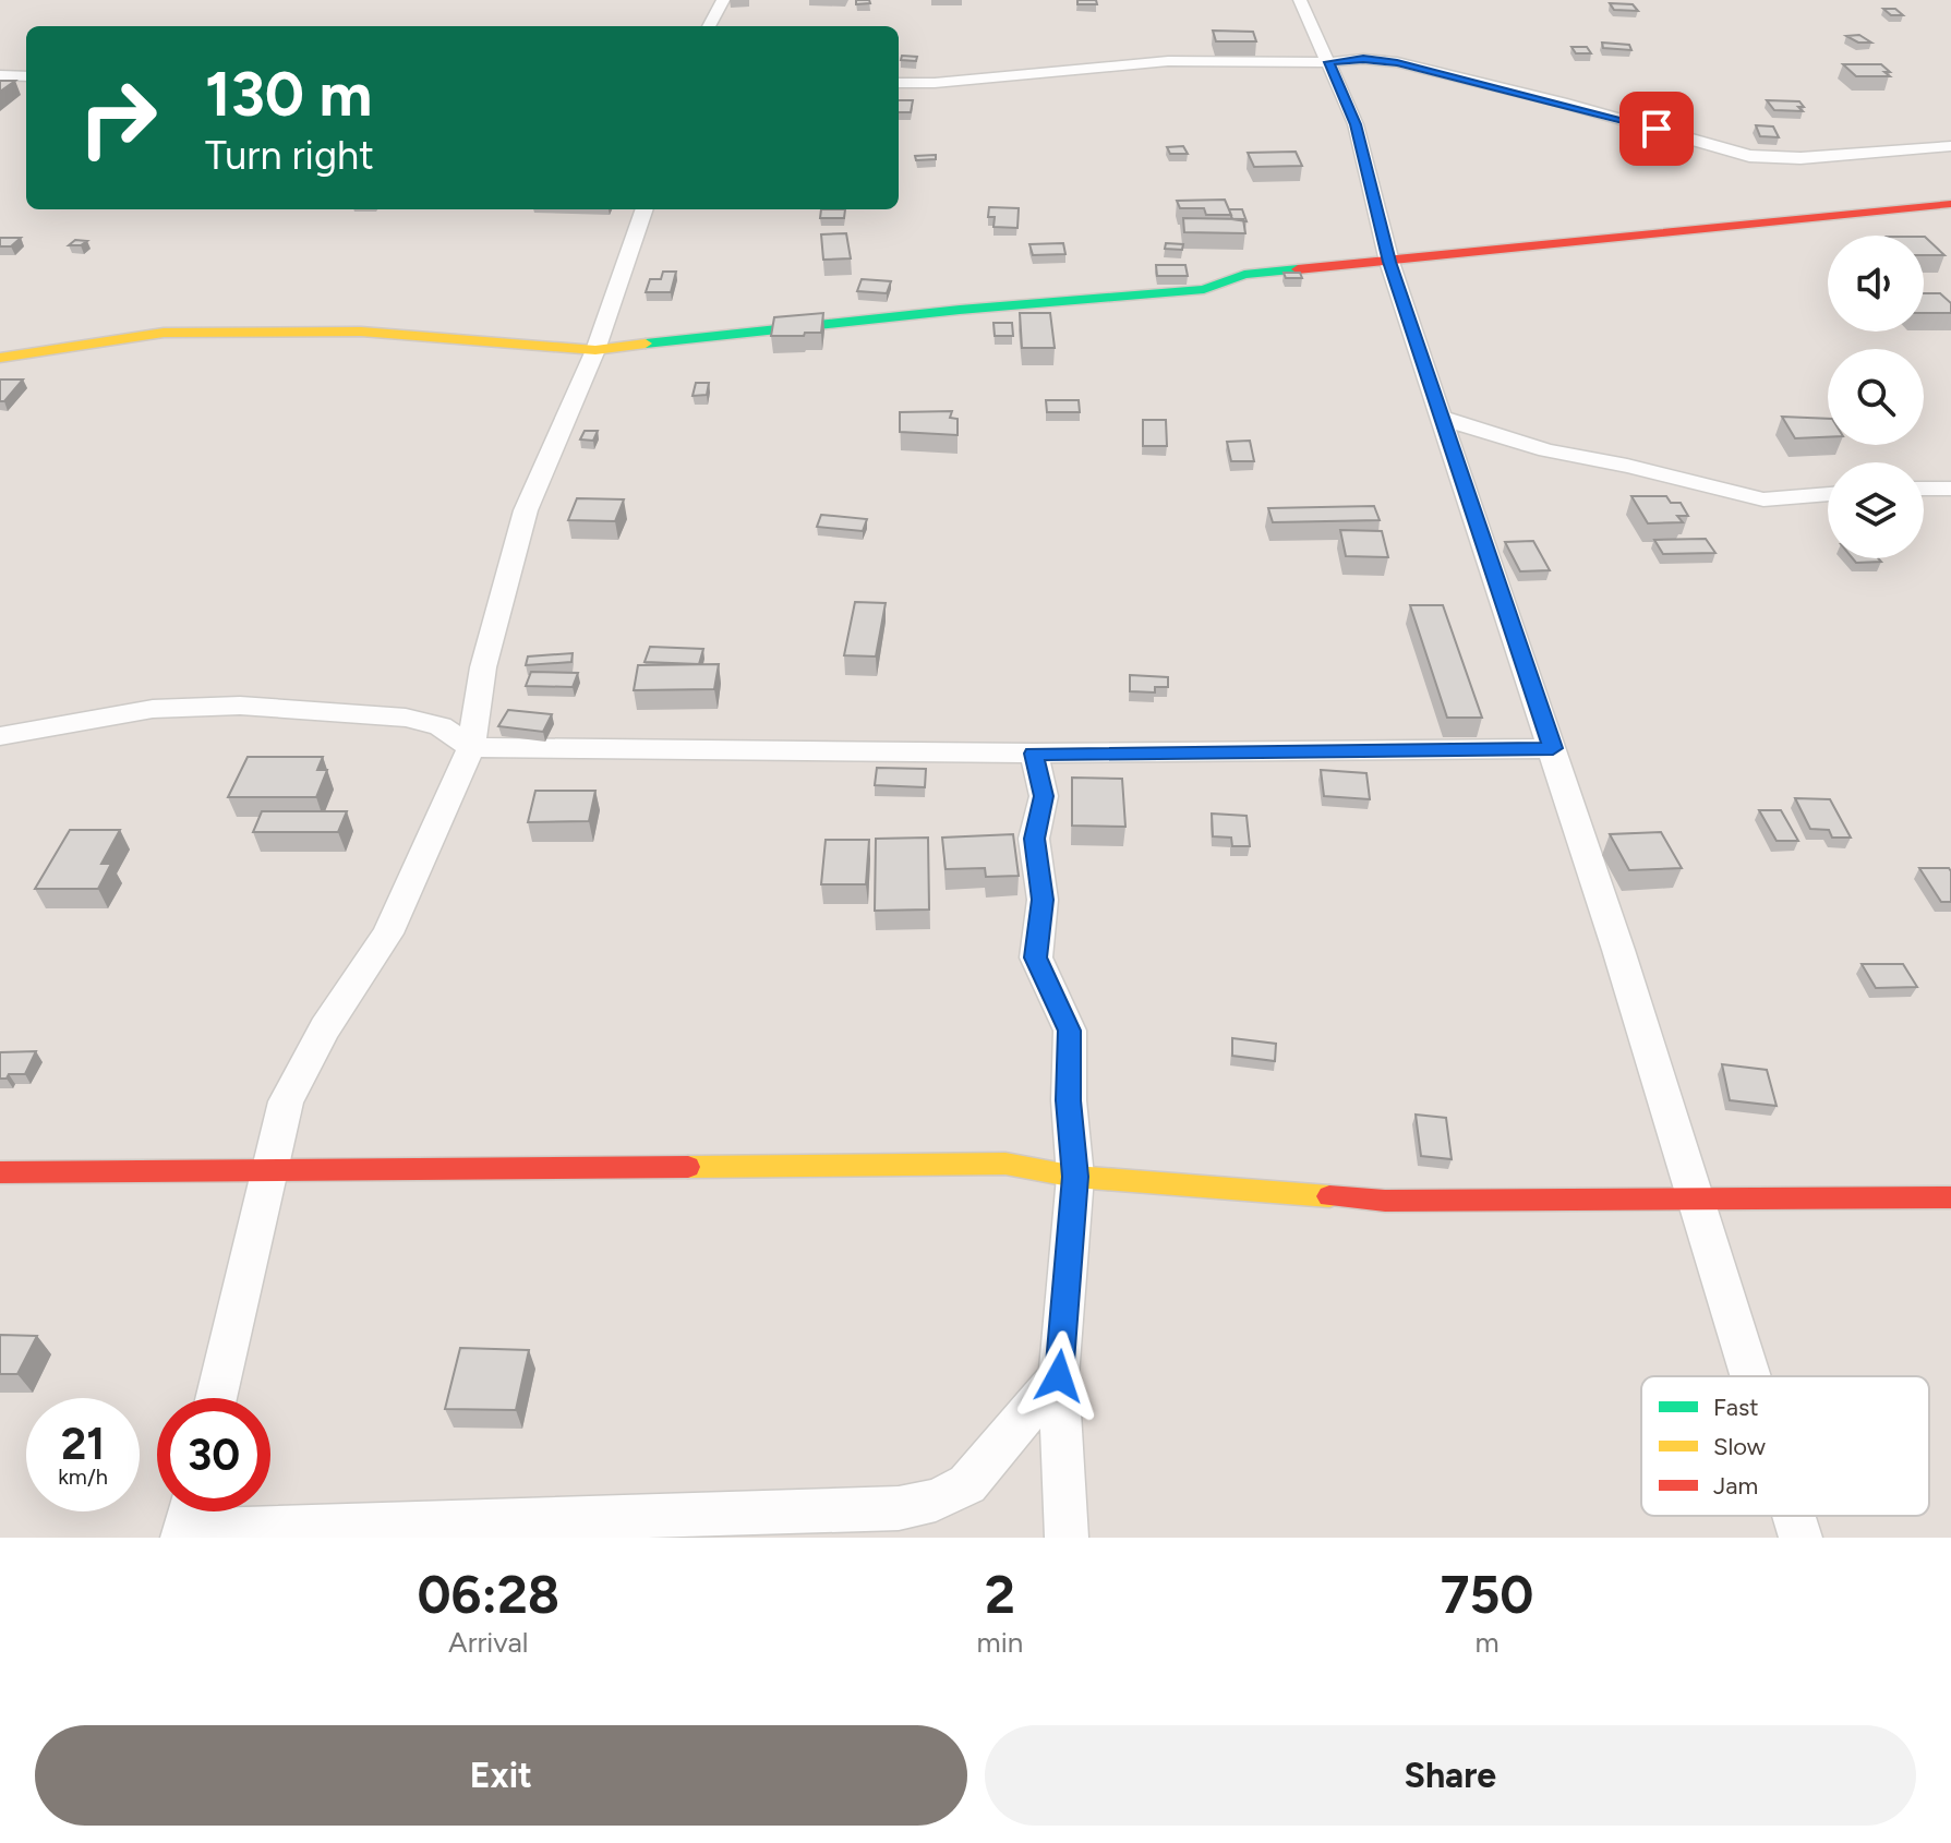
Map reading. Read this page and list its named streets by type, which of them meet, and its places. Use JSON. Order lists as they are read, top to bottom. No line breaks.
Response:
{"legend":["Fast","Slow","Jam"],"page":{"turn":["130 m","Turn right"],"speed":"21 km/h","limit":"30","eta":["06:28","Arrival","2","min","750","m"],"buttons":["Exit","Share"]}}
